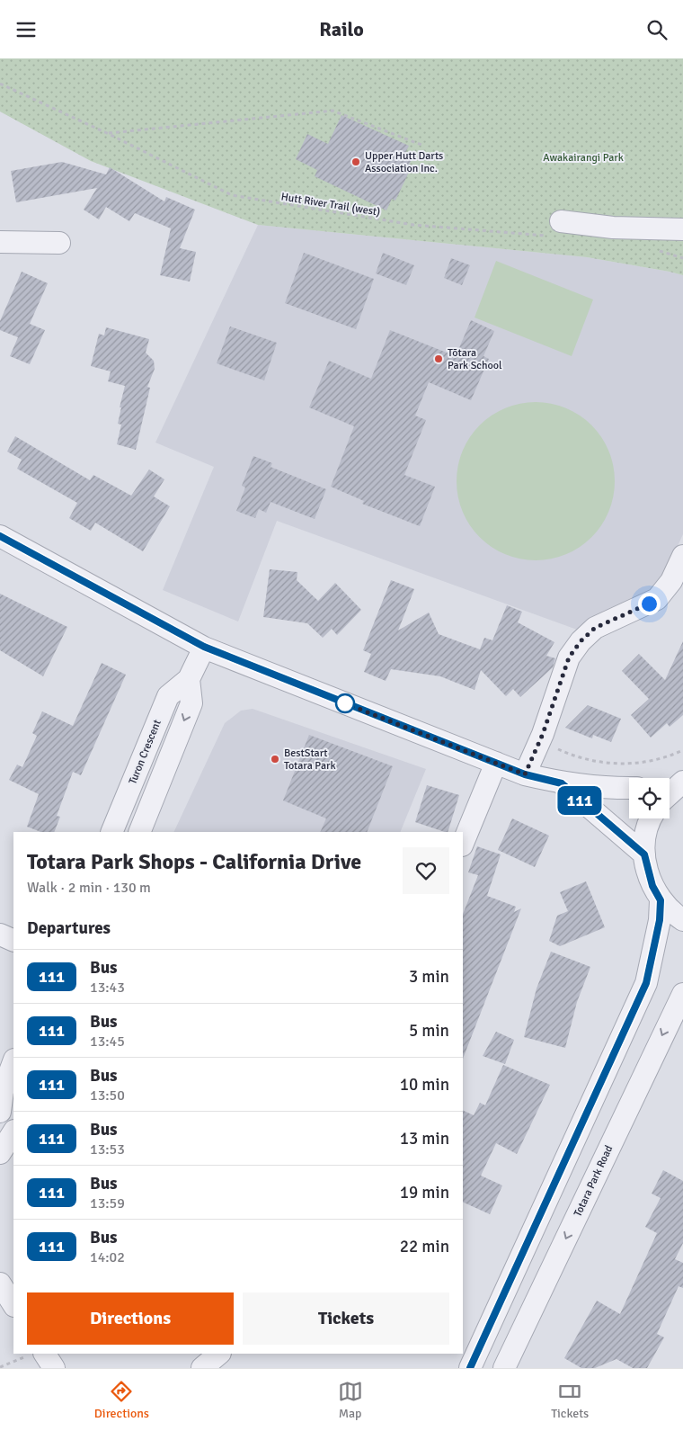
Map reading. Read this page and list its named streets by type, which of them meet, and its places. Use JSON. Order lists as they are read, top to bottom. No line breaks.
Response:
{"streets":{"street":["Turon Crescent","Totara Park Road"],"path":["Hutt River Trail (west)"]},"parks":["Awakairangi Park"],"places":["Upper Hutt Darts Association Inc.","Tōtara Park School","BestStart Totara Park"],"lines":["bus line 111"],"page":{"header":"Railo","on_map":"111","heading":[["Totara Park Shops - California Drive","Walk · 2 min · 130 m"],"Departures"],"list":[{"mark":"111","name":"Bus","note":"13:43","value":"3 min"},{"mark":"111","name":"Bus","note":"13:45","value":"5 min"},{"mark":"111","name":"Bus","note":"13:50","value":"10 min"},{"mark":"111","name":"Bus","note":"13:53","value":"13 min"},{"mark":"111","name":"Bus","note":"13:59","value":"19 min"},{"mark":"111","name":"Bus","note":"14:02","value":"22 min"}],"buttons":["Directions","Tickets"],"tabs":["Directions","Map","Tickets"]}}
